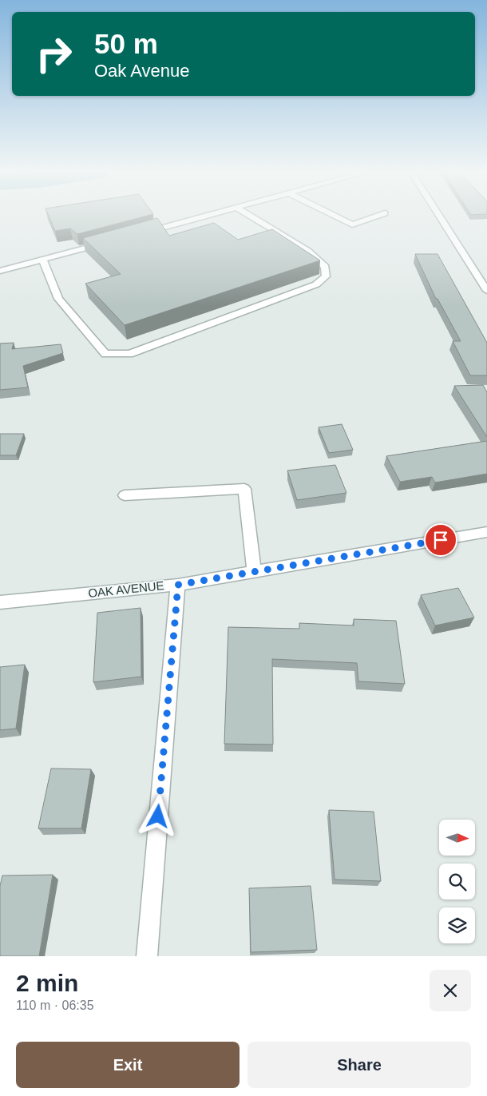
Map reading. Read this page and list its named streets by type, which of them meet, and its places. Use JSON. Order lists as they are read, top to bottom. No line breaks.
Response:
{"streets":{"street":["OAK AVENUE"]},"north":"right","page":{"turn":["50 m","Oak Avenue"],"heading":["2 min","110 m · 06:35"],"buttons":["Exit","Share"]}}
